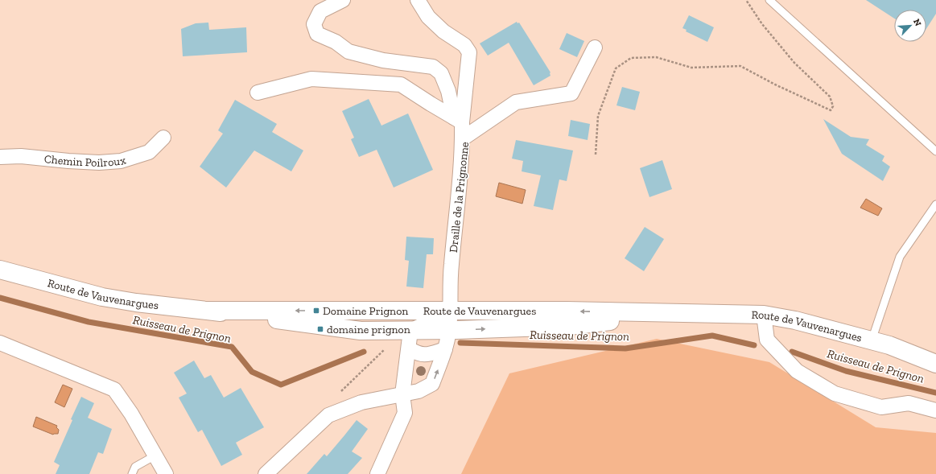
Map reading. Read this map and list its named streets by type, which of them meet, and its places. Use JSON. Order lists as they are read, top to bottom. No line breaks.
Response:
{"streets":{"main road":["Route de Vauvenargues"],"street":["Chemin Poilroux","Draille de la Prignonne"]},"crossings":[["Draille de la Prignonne","Route de Vauvenargues"]],"water":["Ruisseau de Prignon"],"places":{"transit":["Domaine Prignon","domaine prignon"]},"north":"top right"}
